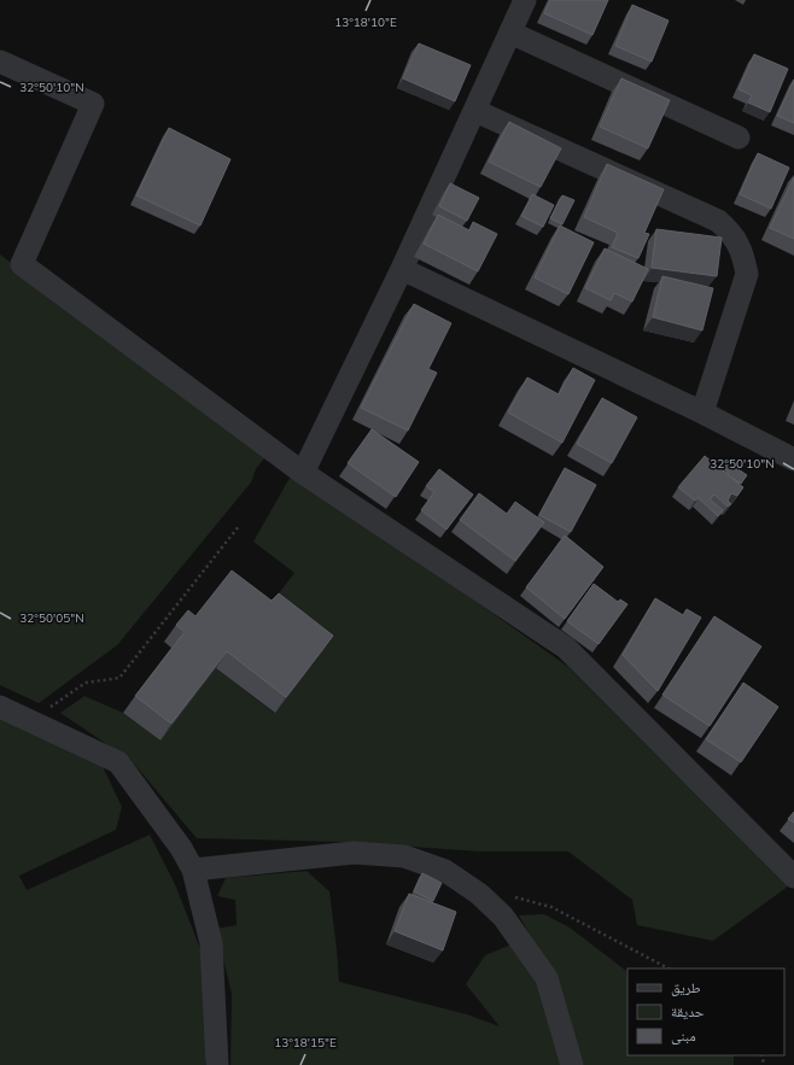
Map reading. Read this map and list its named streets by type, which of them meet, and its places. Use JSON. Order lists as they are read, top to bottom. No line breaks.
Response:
{"legend":["طريق","حديقة","مبنى"],"coordinates":["13°18'10\"E","32°50'10\"N","32°50'05\"N","13°18'15\"E"]}
